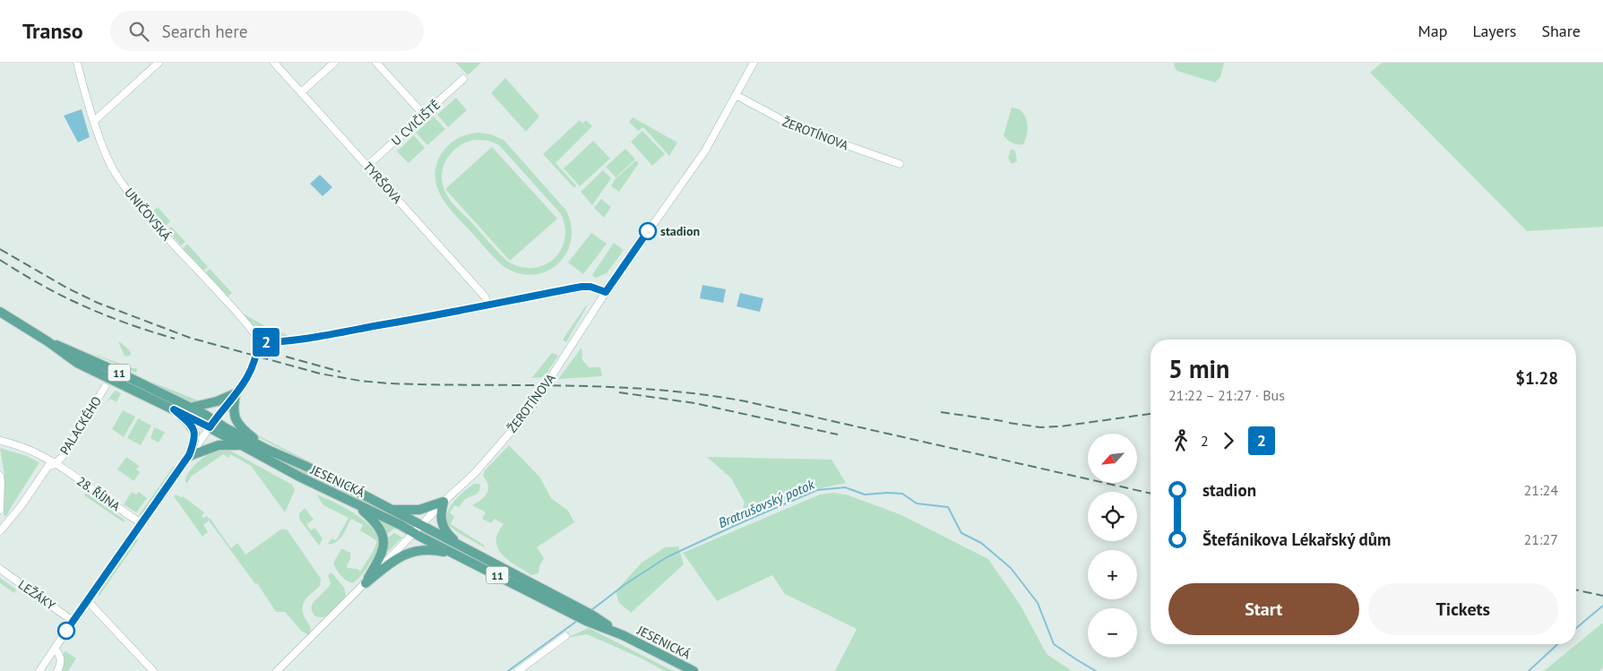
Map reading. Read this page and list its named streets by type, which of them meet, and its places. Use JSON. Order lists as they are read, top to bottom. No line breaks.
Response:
{"streets":{"main road":["11","JESENICKÁ"],"street":["U CVIČIŠTĚ","ŽEROTÍNOVA","TYRŠOVA","UNIČOVSKÁ","PALACKÉHO","28. ŘÍJNA","LEŽÁKY"]},"crossings":[["U CVIČIŠTĚ","TYRŠOVA"],["ŽEROTÍNOVA","JESENICKÁ"],["PALACKÉHO","28. ŘÍJNA"]],"water":["Bratrušovský potok"],"places":["stadion"],"lines":["bus line 2"],"north":"bottom left","page":{"header":"Transo","search":"Search here","nav":["Map","Layers","Share"],"on_map":"2","heading":["5 min","21:22 – 21:27 · Bus","$1.28"],"legs":["2","2"],"map_buttons":["+","−"],"list":[{"name":"stadion","value":"21:24"},{"name":"Štefánikova Lékařský dům","value":"21:27"}],"buttons":["Start","Tickets"]}}
